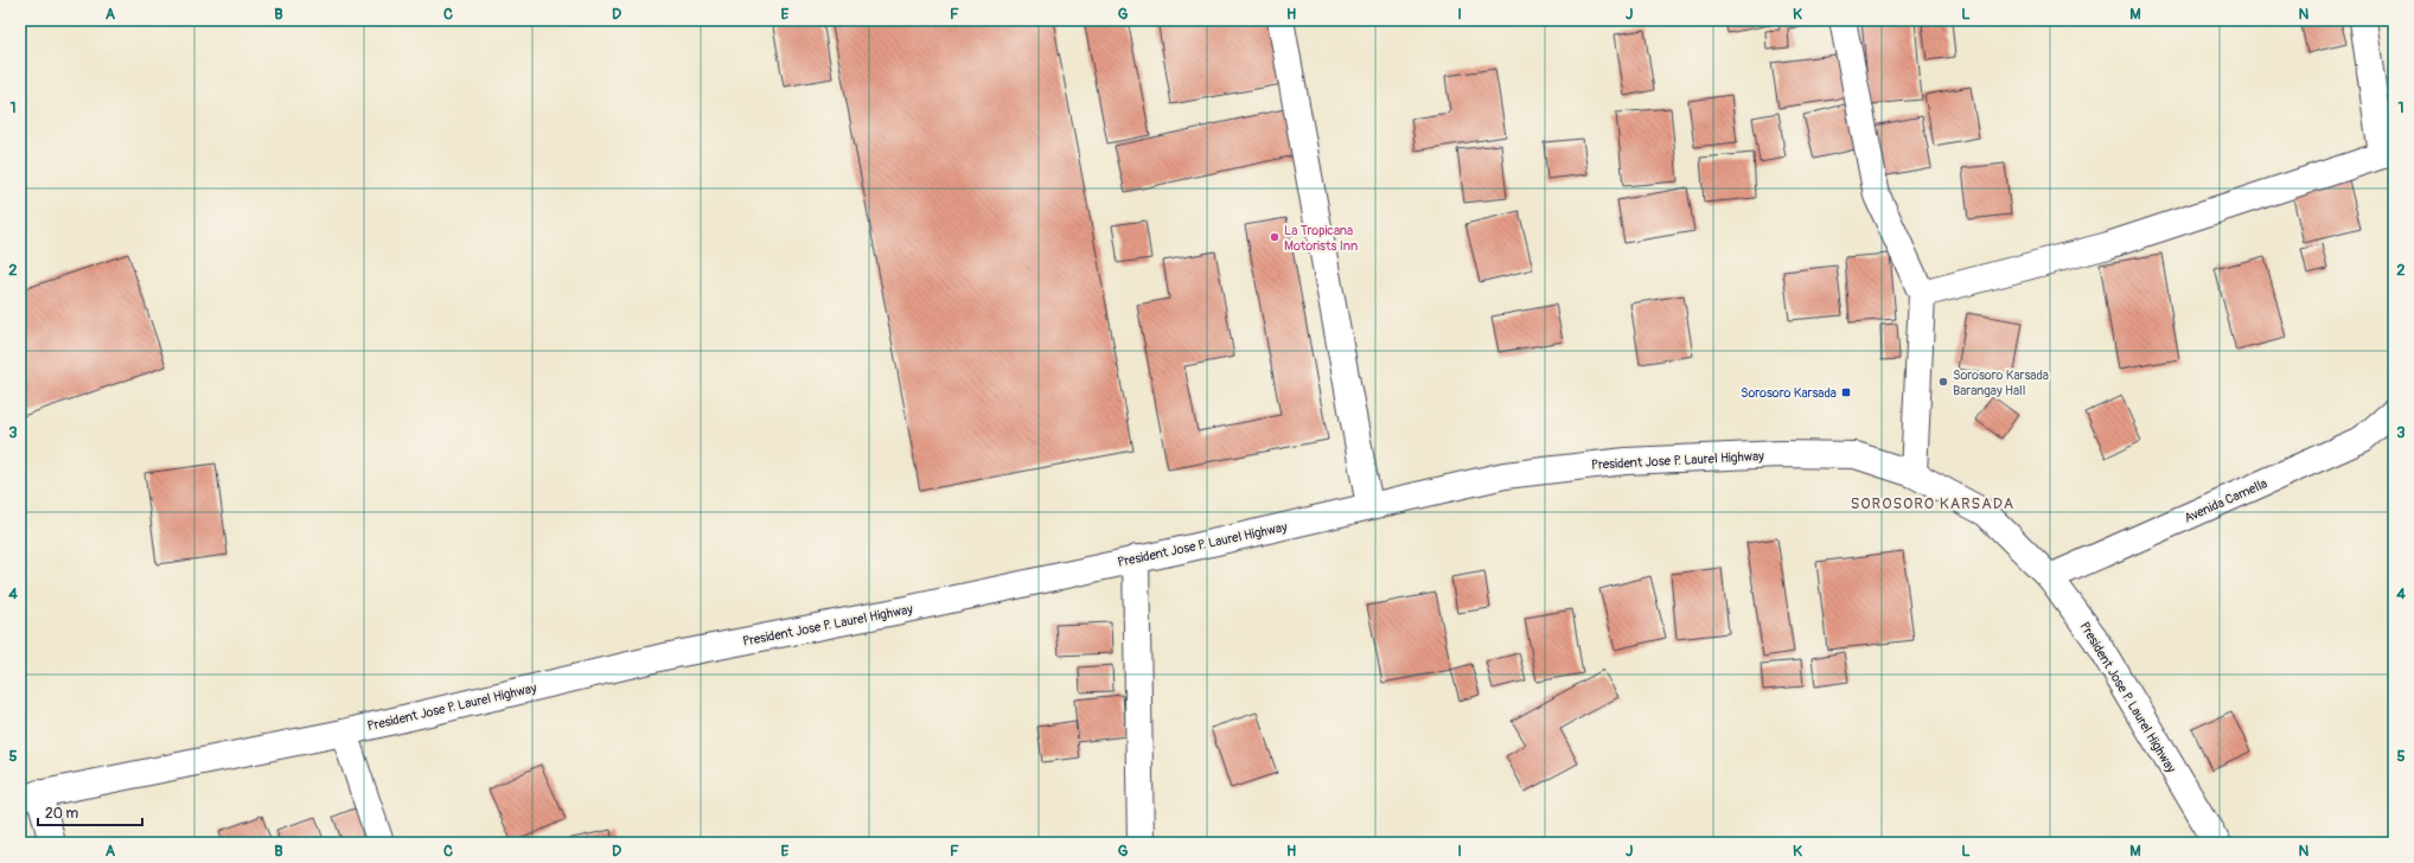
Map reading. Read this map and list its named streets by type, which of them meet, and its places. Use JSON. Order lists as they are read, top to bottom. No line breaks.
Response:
{"streets":{"main road":["President Jose P. Laurel Highway","Avenida Camella"]},"crossings":[["President Jose P. Laurel Highway","Avenida Camella"]],"districts":["SOROSORO KARSADA"],"places":{"other":["La Tropicana Motorists Inn","Sorosoro Karsada Barangay Hall"],"transit":["Sorosoro Karsada"]},"scale_bar":"20 m","grid":{"columns":["A","B","C","D","E","F","G","H","I","J","K","L","M","N"],"rows":["1","2","3","4","5"]}}
